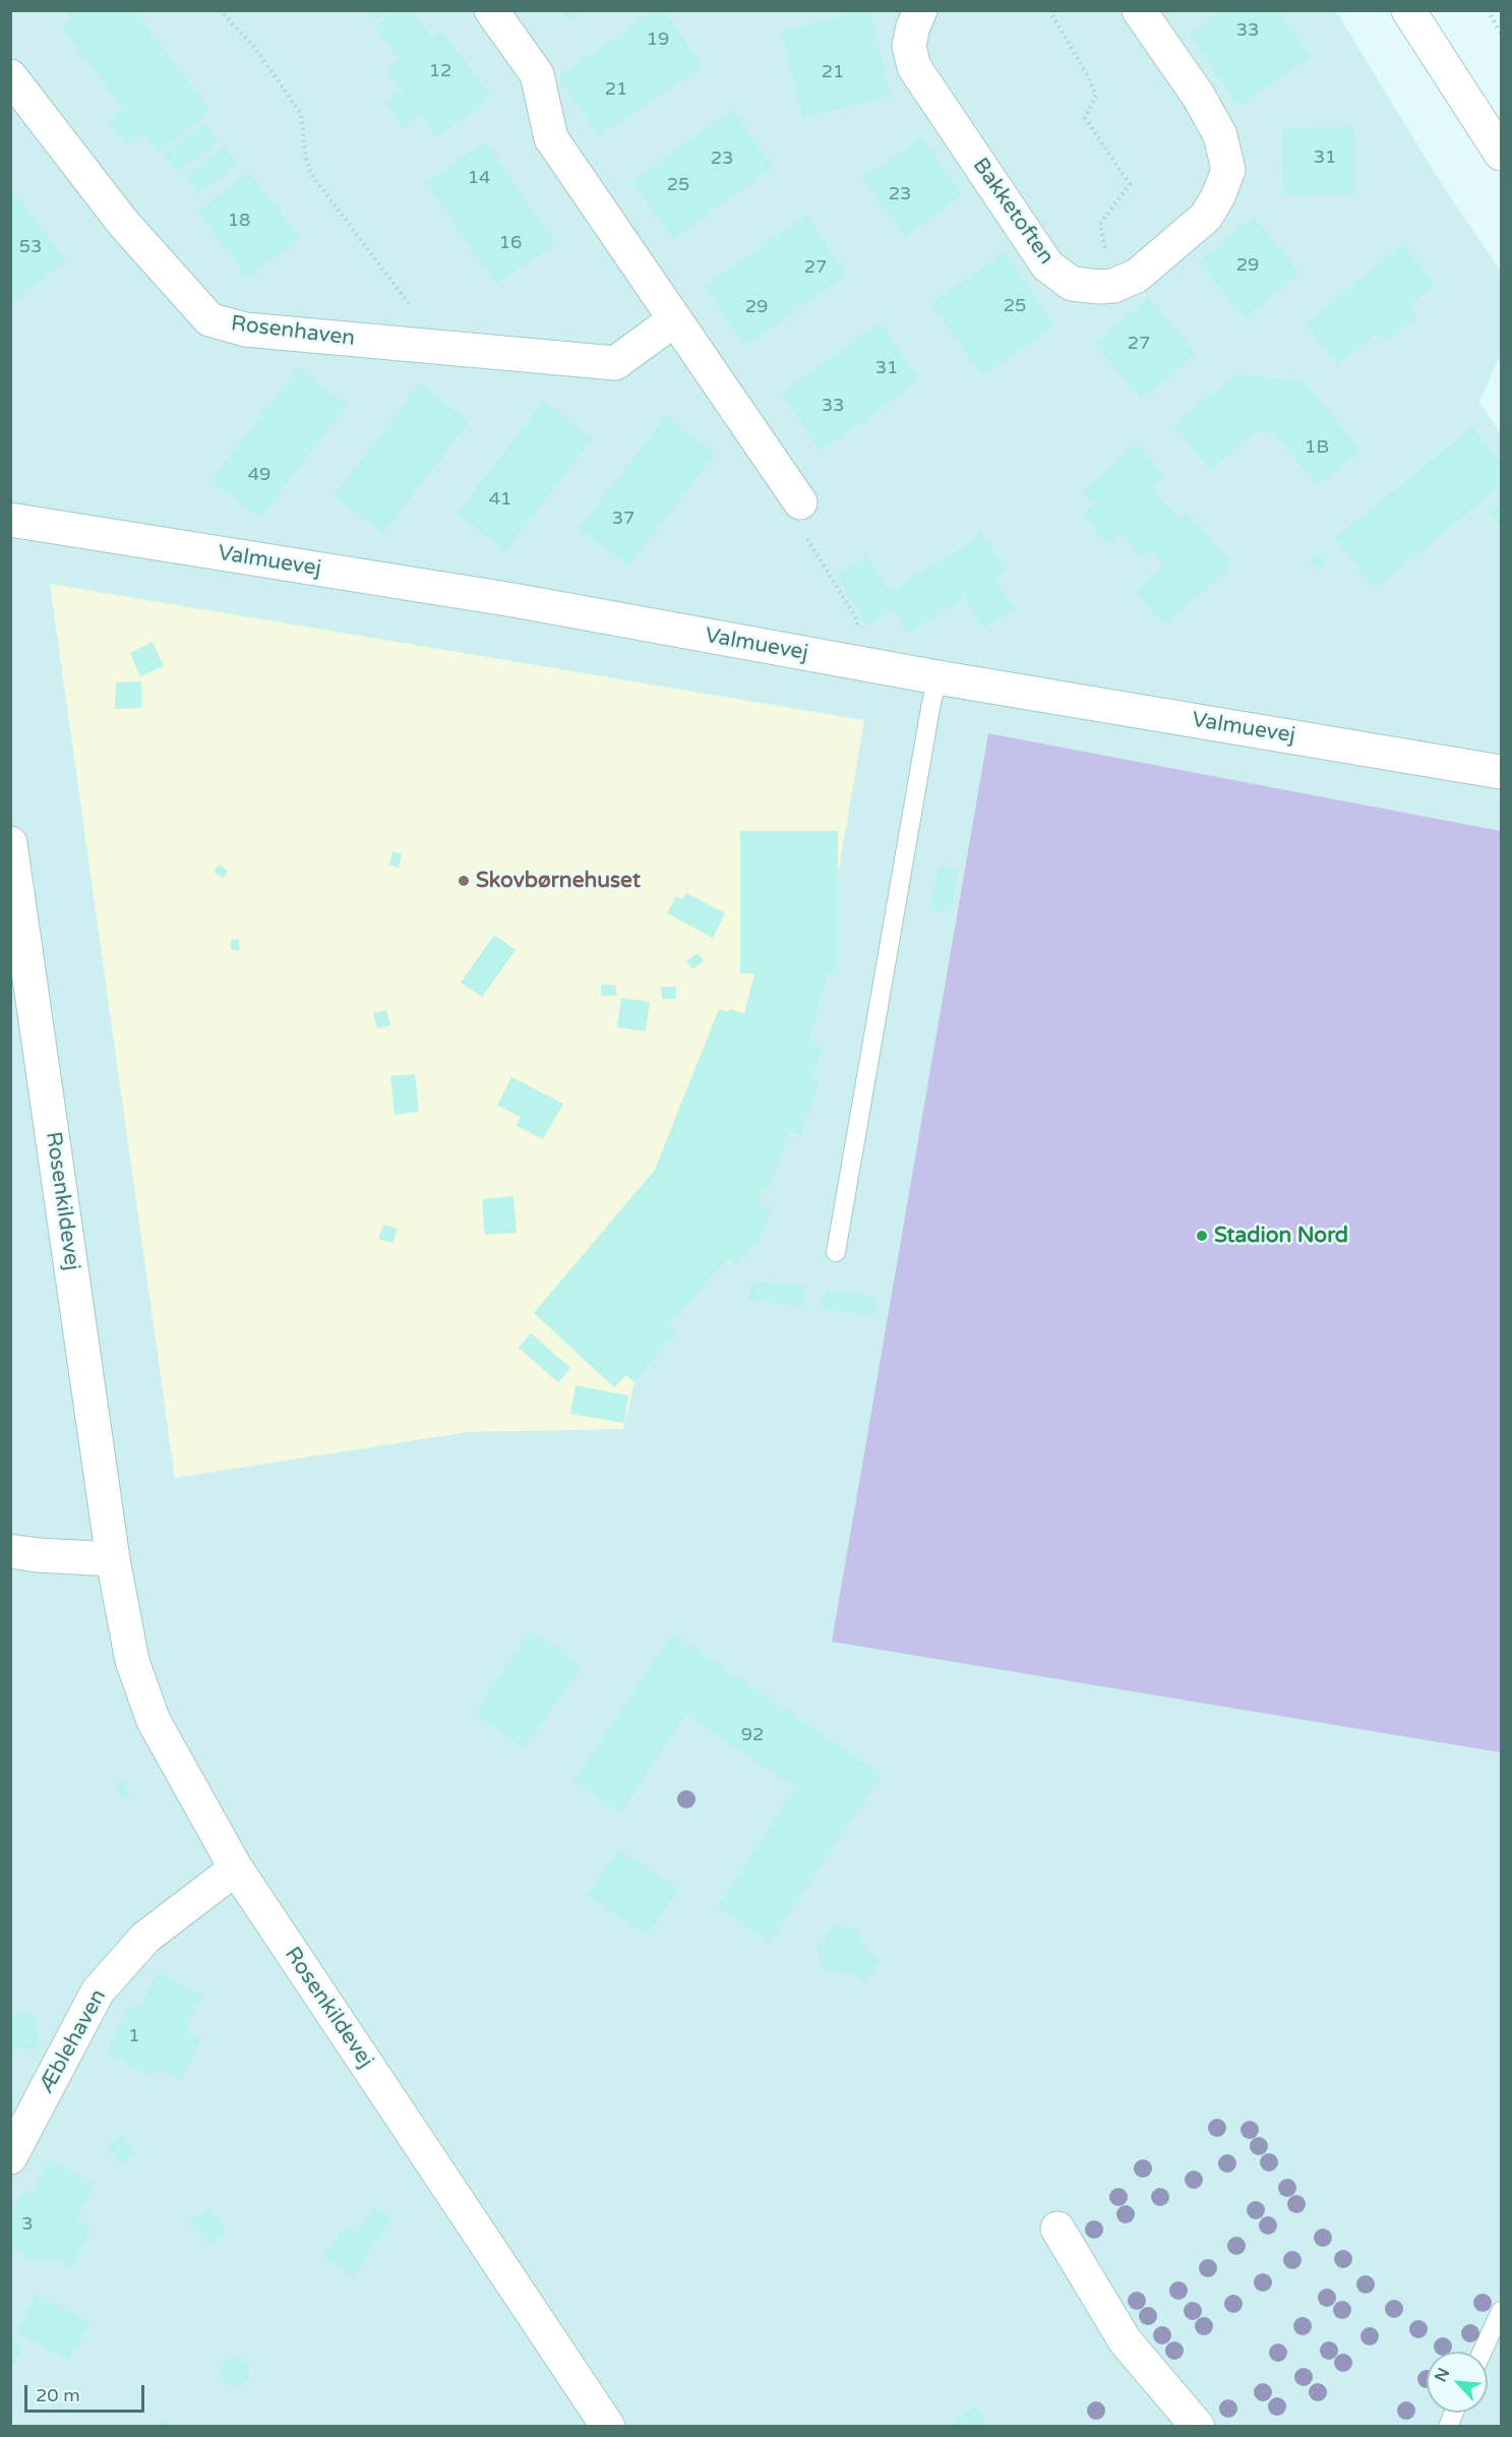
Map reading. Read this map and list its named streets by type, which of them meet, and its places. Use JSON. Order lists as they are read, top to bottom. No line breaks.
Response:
{"streets":{"street":["Bakketoften","Rosenhaven","Valmuevej","Rosenkildevej","Æblehaven"]},"crossings":[["Rosenkildevej","Æblehaven"]],"places":["Skovbørnehuset","Stadion Nord"],"house_numbers":["33","19","12","21","21","31","23","14","25","23","18","16","53","29","27","25","29","27","31","33","1B","49","41","37","92","1","3"],"scale_bar":"20 m","north":"top left"}
